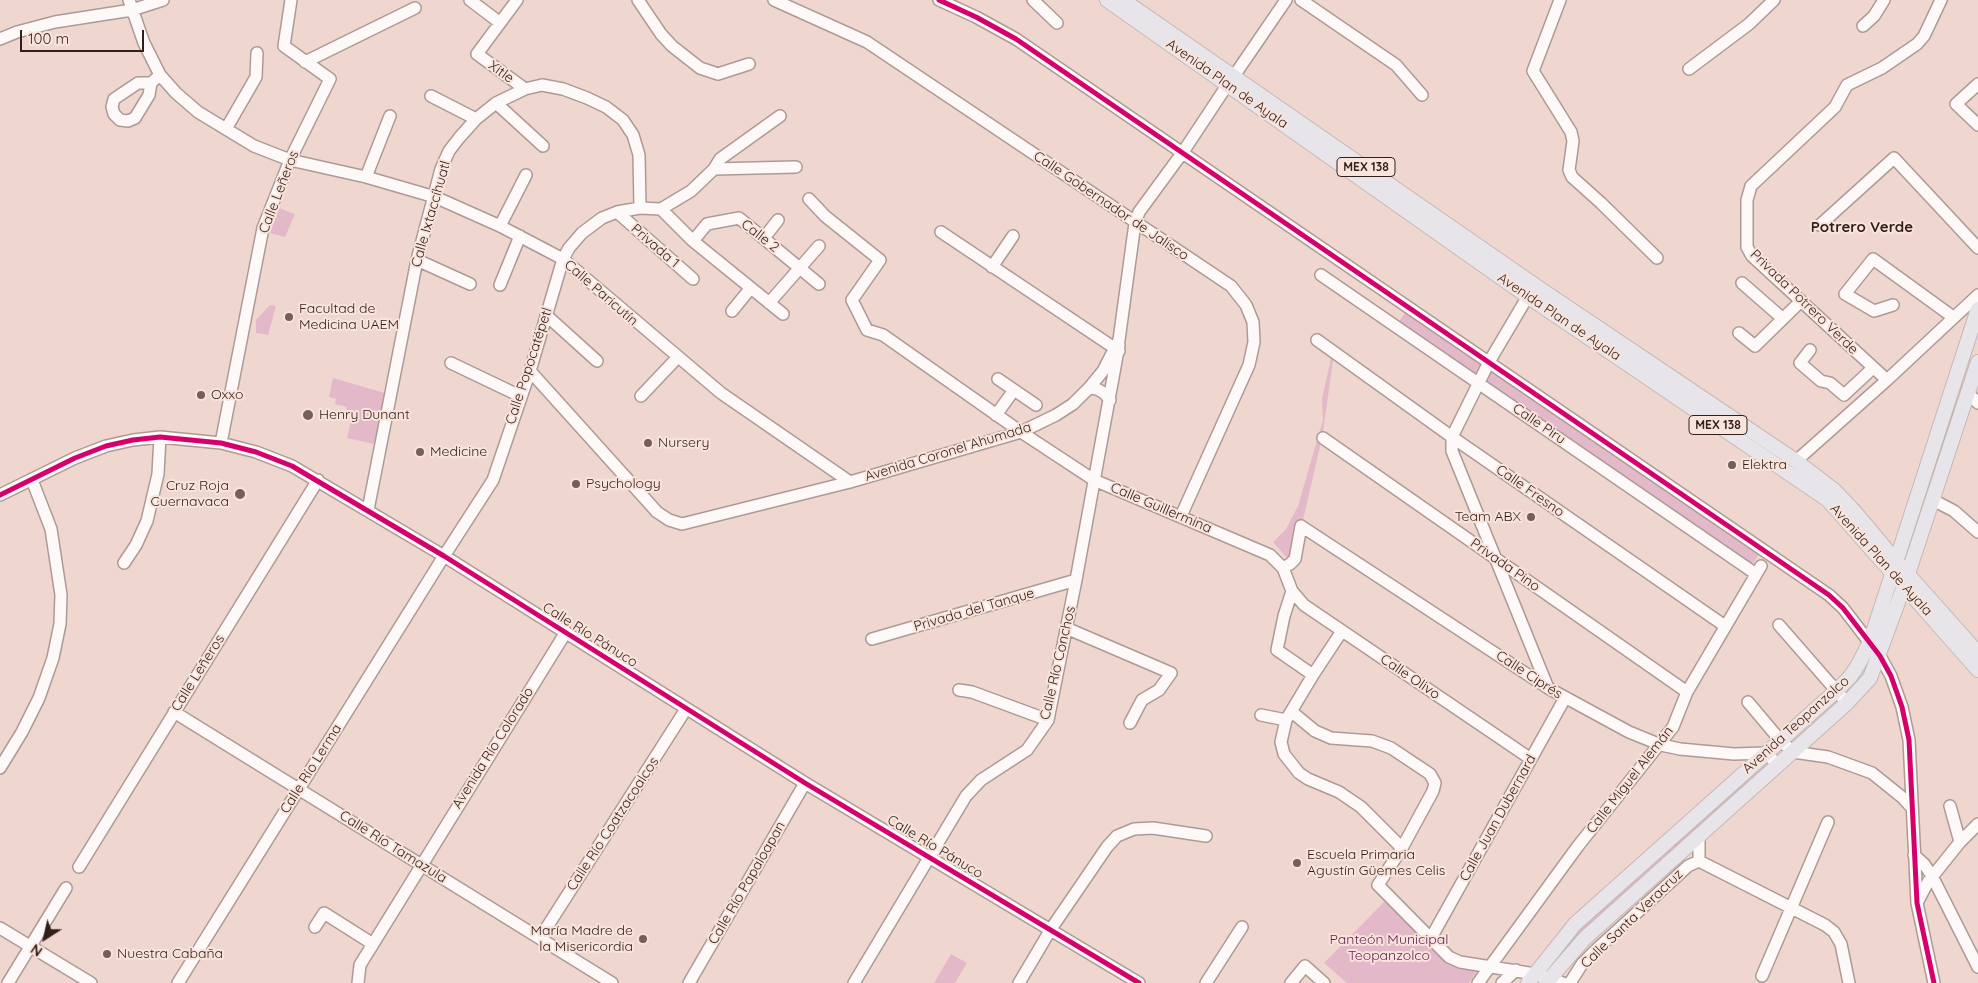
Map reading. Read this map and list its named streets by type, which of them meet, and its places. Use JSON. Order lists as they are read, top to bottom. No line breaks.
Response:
{"streets":{"main road":["Avenida Plan de Ayala","MEX 138","Avenida Teopanzolco"],"street":["Xitle","Calle Leñeros","Calle Gobernador de Jalisco","Calle Ixtaccíhuatl","Calle 2","Privada 1","Calle Paricutín","Privada Potrero Verde","Calle Popocatépetl","Calle Piru","Avenida Coronel Ahumada","Calle Fresno","Calle Guillermina","Privada Pino","Privada del Tanque","Calle Río Pánuco","Calle Río Conchos","Calle Ciprés","Calle Olivo","Avenida Río Colorado","Calle Río Lerma","Calle Miguel Alemán","Calle Juan Dubernard","Calle Río Coatzacoalcos","Calle Río Tamazula","Calle Río Papaloapan","Calle Santa Veracruz"]},"crossings":[["Xitle","Calle Ixtaccíhuatl"],["Avenida Plan de Ayala","Avenida Coronel Ahumada"],["Avenida Plan de Ayala","Avenida Teopanzolco"],["Calle Leñeros","Calle Paricutín"],["Calle Leñeros","Calle Río Pánuco"],["Calle Leñeros","Calle Río Tamazula"],["Calle Gobernador de Jalisco","Avenida Coronel Ahumada"],["Calle Gobernador de Jalisco","Calle Guillermina"],["Calle Ixtaccíhuatl","Calle Paricutín"],["Calle Ixtaccíhuatl","Calle Popocatépetl"],["Calle Ixtaccíhuatl","Calle Río Pánuco"],["Privada 1","Calle Popocatépetl"],["Calle Paricutín","Calle Popocatépetl"],["Calle Paricutín","Avenida Coronel Ahumada"],["Calle Popocatépetl","Avenida Coronel Ahumada"],["Calle Popocatépetl","Calle Río Pánuco"],["Calle Popocatépetl","Calle Río Lerma"],["Calle Piru","Calle Miguel Alemán"],["Avenida Coronel Ahumada","Calle Guillermina"],["Avenida Coronel Ahumada","Calle Río Conchos"],["Calle Fresno","Calle Miguel Alemán"],["Calle Guillermina","Calle Río Conchos"],["Calle Guillermina","Calle Ciprés"],["Calle Guillermina","Calle Olivo"],["Privada Pino","Calle Miguel Alemán"],["Privada del Tanque","Calle Río Conchos"],["Calle Río Pánuco","Calle Río Conchos"],["Calle Río Pánuco","Avenida Río Colorado"],["Calle Río Pánuco","Calle Río Lerma"],["Calle Río Pánuco","Calle Río Coatzacoalcos"],["Calle Río Pánuco","Calle Río Papaloapan"],["Calle Ciprés","Avenida Teopanzolco"],["Calle Ciprés","Calle Miguel Alemán"],["Calle Ciprés","Calle Juan Dubernard"],["Calle Olivo","Calle Juan Dubernard"],["Avenida Río Colorado","Calle Río Tamazula"],["Calle Río Lerma","Calle Río Tamazula"],["Calle Río Coatzacoalcos","Calle Río Tamazula"]],"districts":["Potrero Verde"],"parks":["Panteón Municipal Teopanzolco"],"places":["Facultad de Medicina UAEM","Oxxo","Henry Dunant","Nursery","Medicine","Elektra","Psychology","Cruz Roja Cuernavaca","Team ABX","Escuela Primaria Agustín Güemes Celis","María Madre de la Misericordia","Nuestra Cabaña"],"scale_bar":"100 m","north":"bottom left"}
